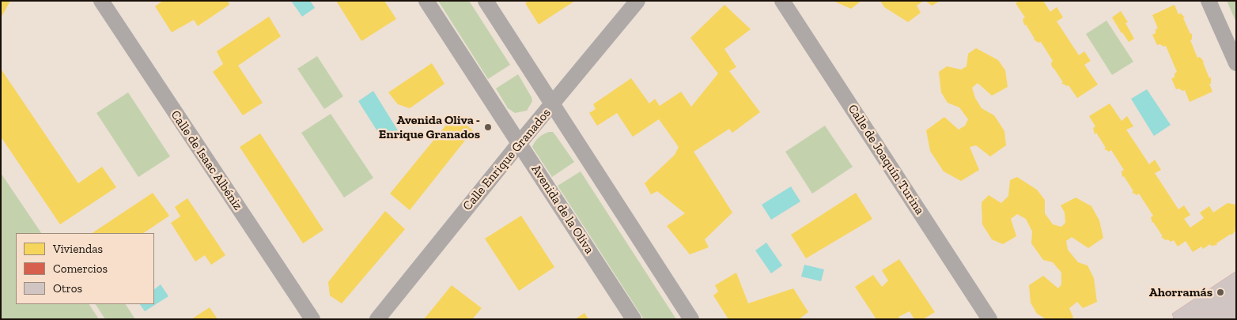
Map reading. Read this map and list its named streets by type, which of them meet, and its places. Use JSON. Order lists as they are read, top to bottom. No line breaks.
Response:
{"streets":{"street":["Calle Enrique Granados","Calle de Joaquín Turina","Calle de Isaac Albéniz","Avenida de la Oliva"]},"crossings":[["Calle Enrique Granados","Avenida de la Oliva"]],"places":["Avenida Oliva - Enrique Granados","Ahorramás"],"legend":["Viviendas","Comercios","Otros"]}
